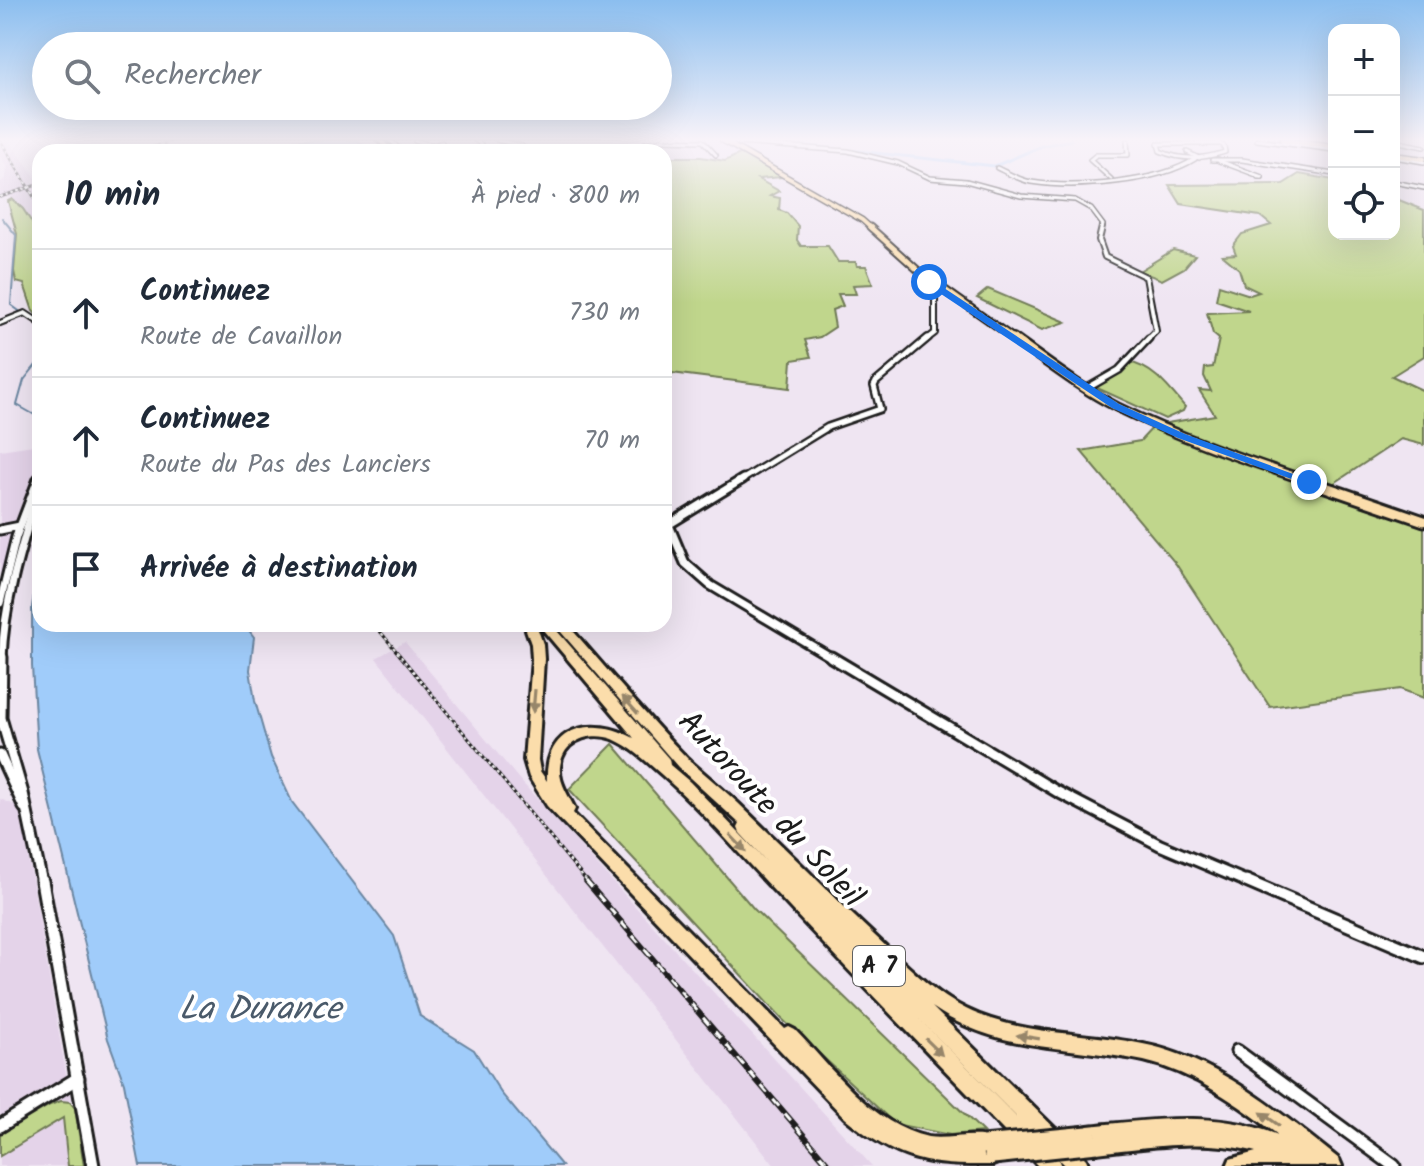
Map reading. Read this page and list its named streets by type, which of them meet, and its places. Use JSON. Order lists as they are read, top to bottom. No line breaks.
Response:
{"streets":{"highway":["Autoroute du Soleil","A 7"]},"water":["La Durance"],"page":{"map_buttons":["+","−"],"search":"Rechercher","heading":["10 min","À pied · 800 m"],"list":[["Continuez","Route de Cavaillon","730 m"],["Continuez","Route du Pas des Lanciers","70 m"],"Arrivée à destination"]}}
